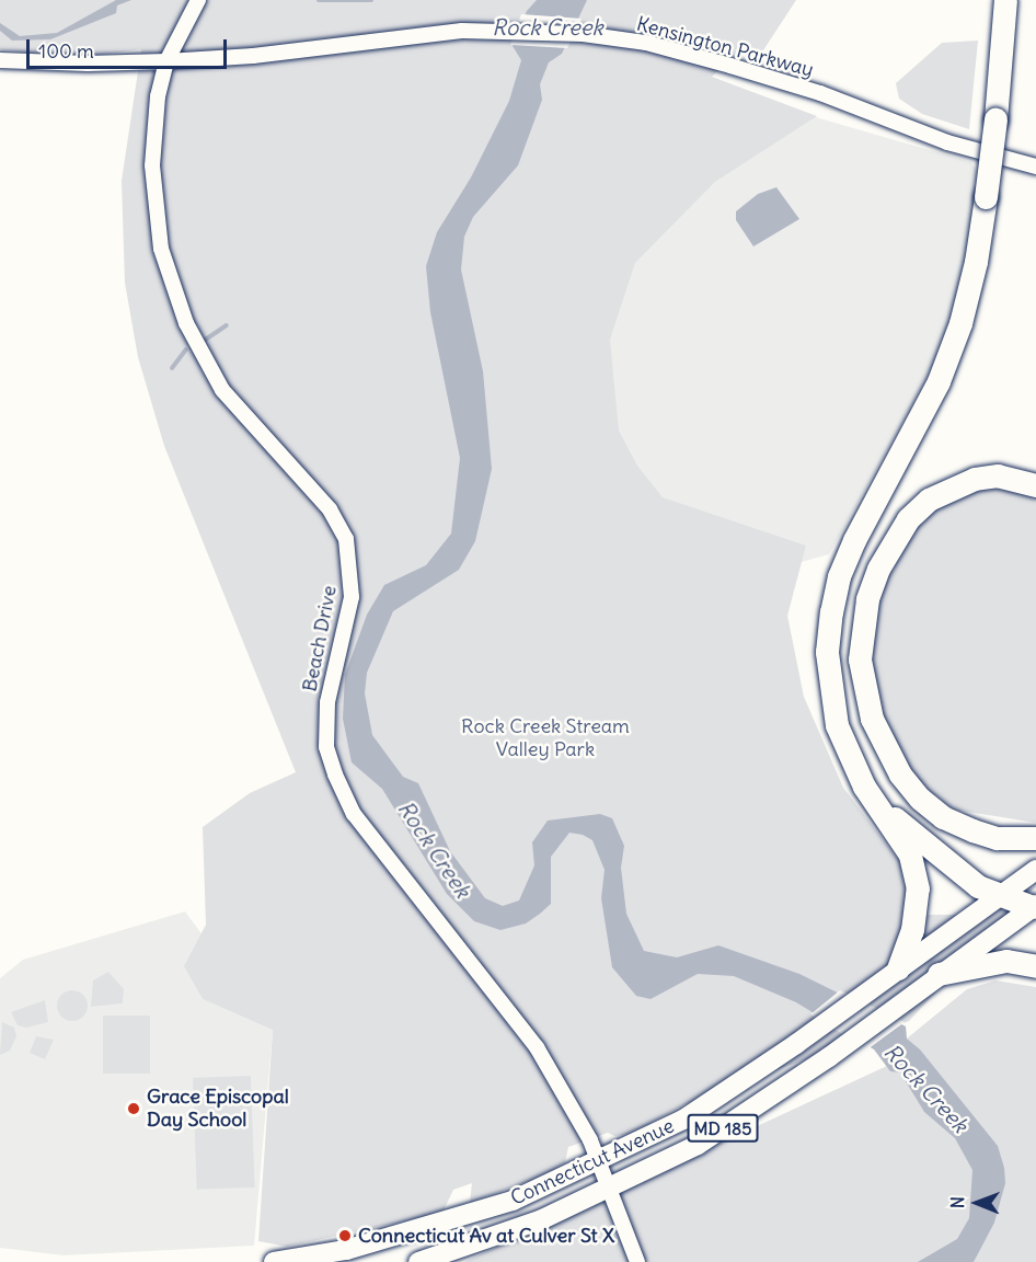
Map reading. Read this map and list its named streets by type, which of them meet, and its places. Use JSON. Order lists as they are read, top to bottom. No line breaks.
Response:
{"streets":{"main road":["MD 185","Connecticut Avenue"],"street":["Kensington Parkway","Beach Drive"]},"crossings":[["Kensington Parkway","Beach Drive"],["Beach Drive","Connecticut Avenue"]],"water":["Rock Creek"],"parks":["Rock Creek Stream Valley Park"],"places":["Grace Episcopal Day School","Connecticut Av at Culver St X"],"scale_bar":"100 m","north":"left"}
